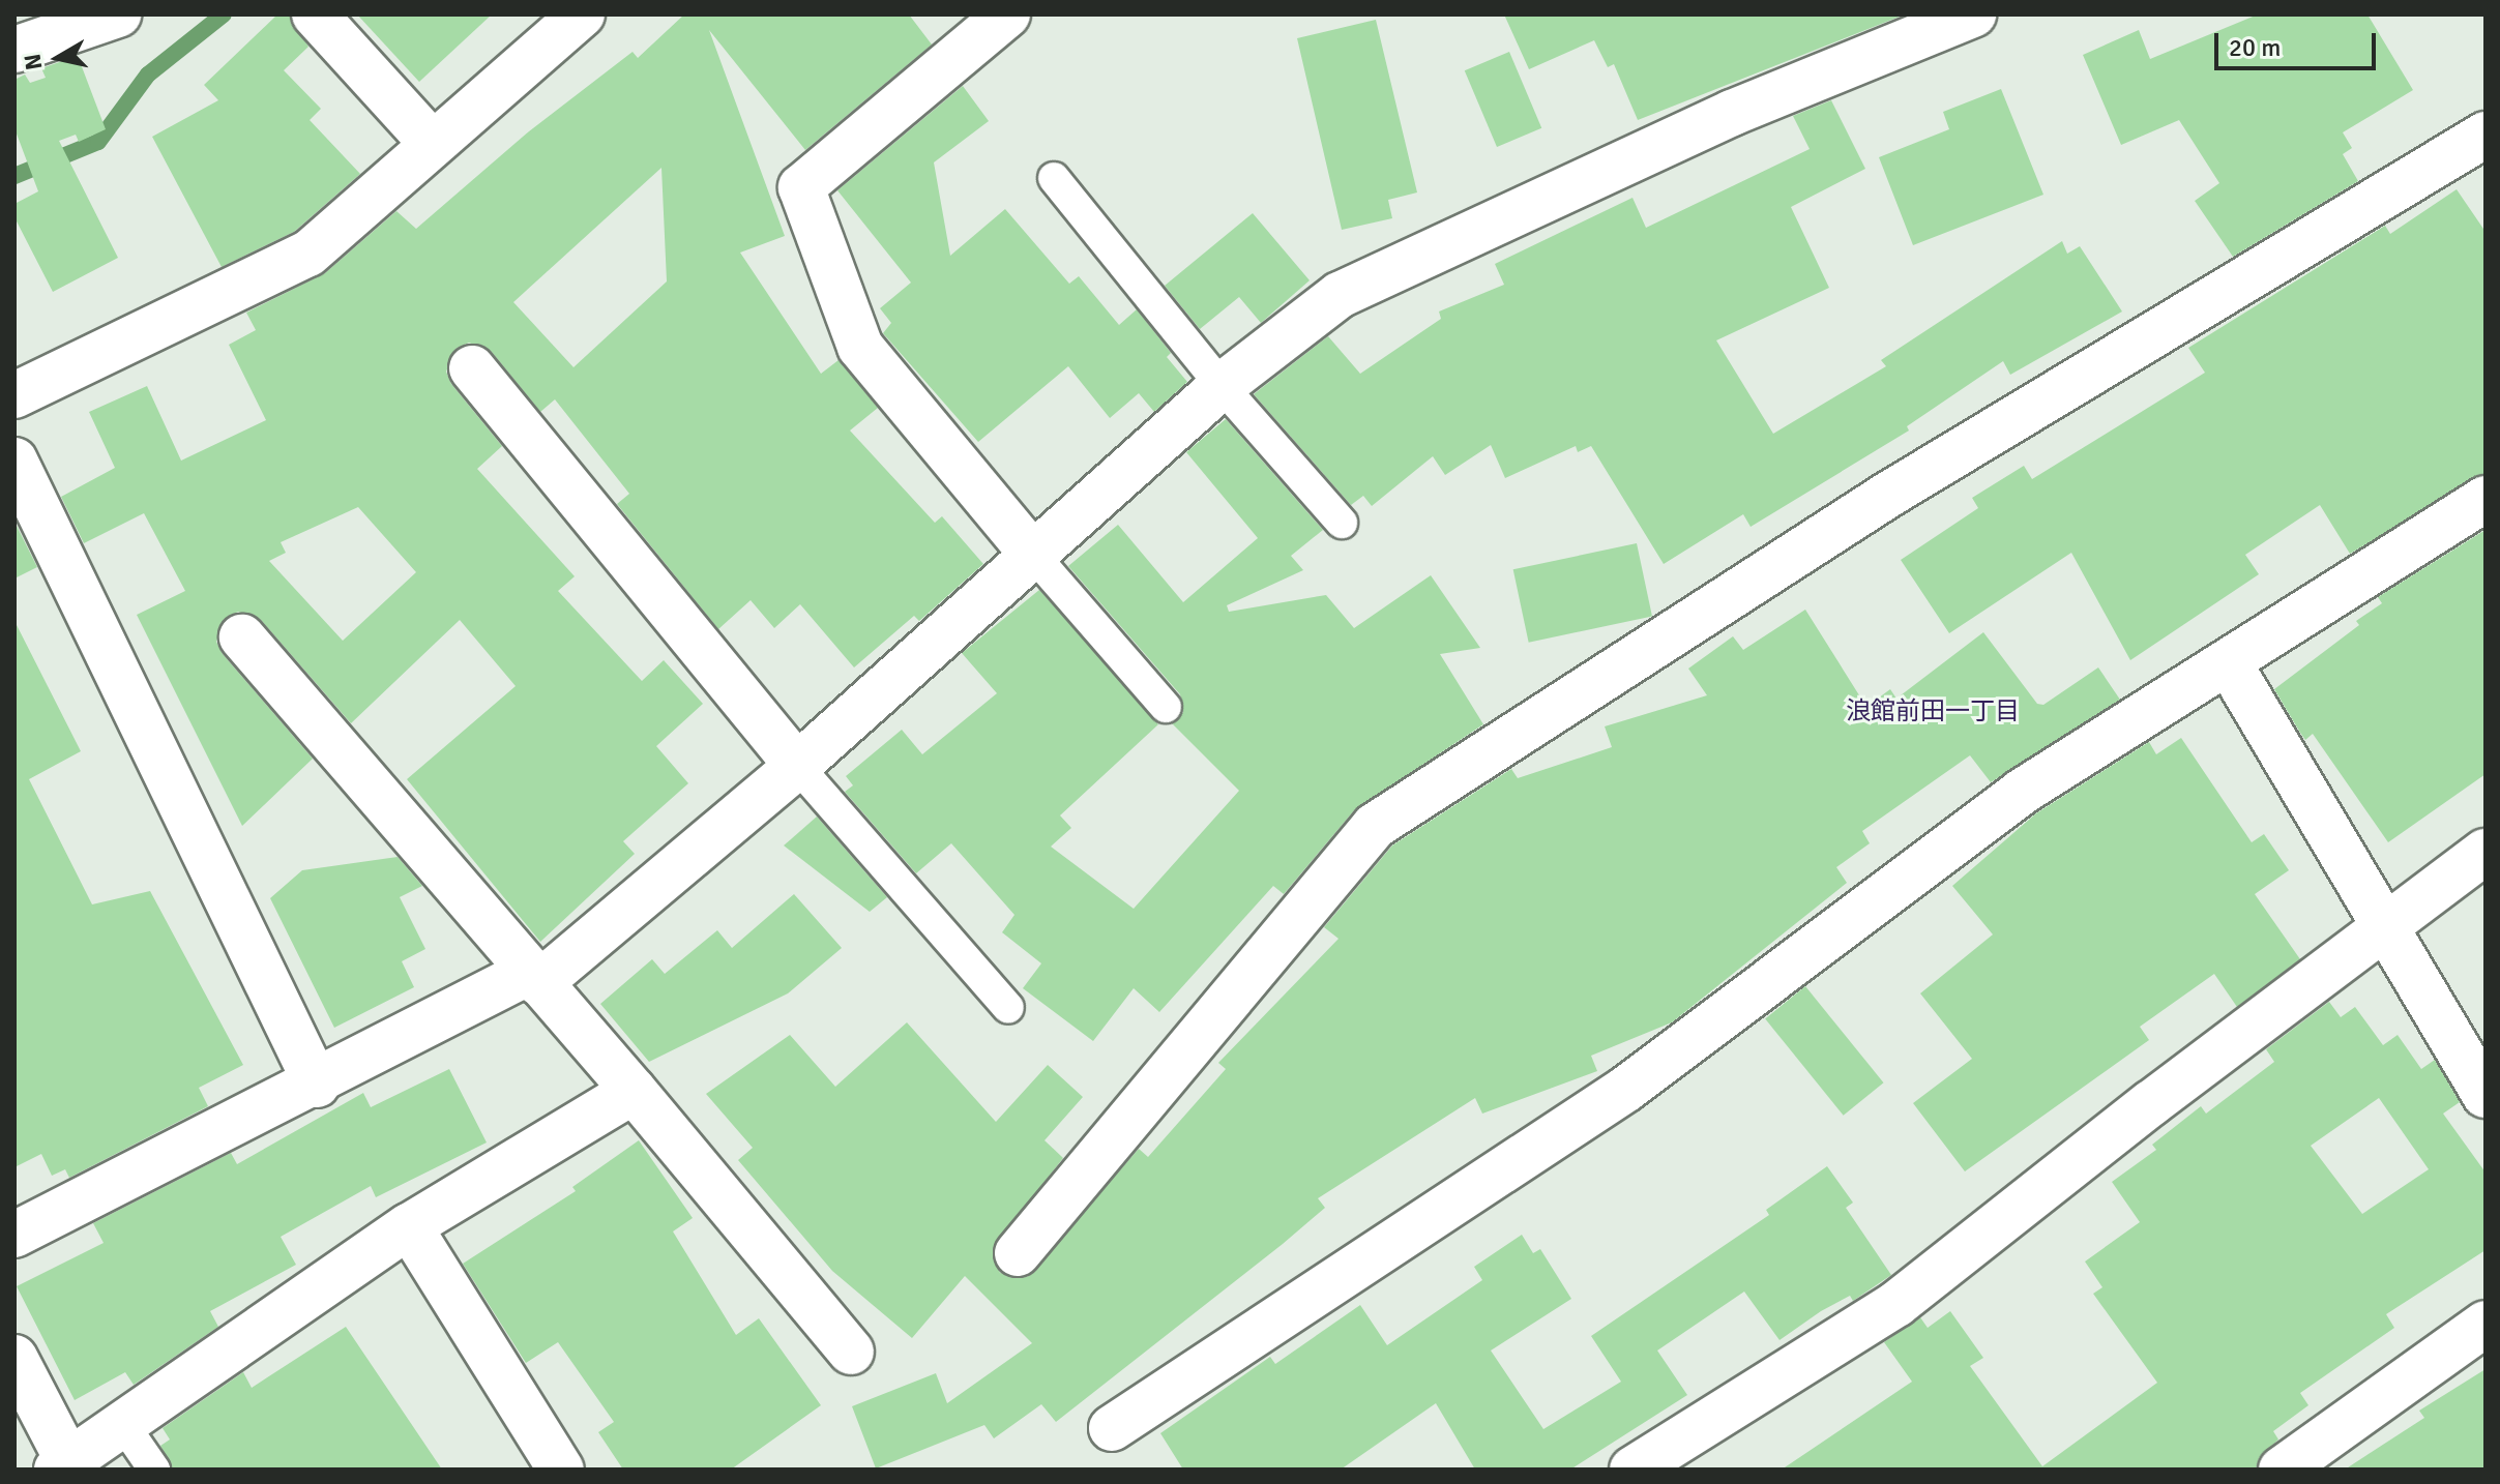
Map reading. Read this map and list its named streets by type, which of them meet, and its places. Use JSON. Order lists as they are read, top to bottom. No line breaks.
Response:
{"districts":["浪館前田一丁目"],"scale_bar":"20 m","north":"left"}
